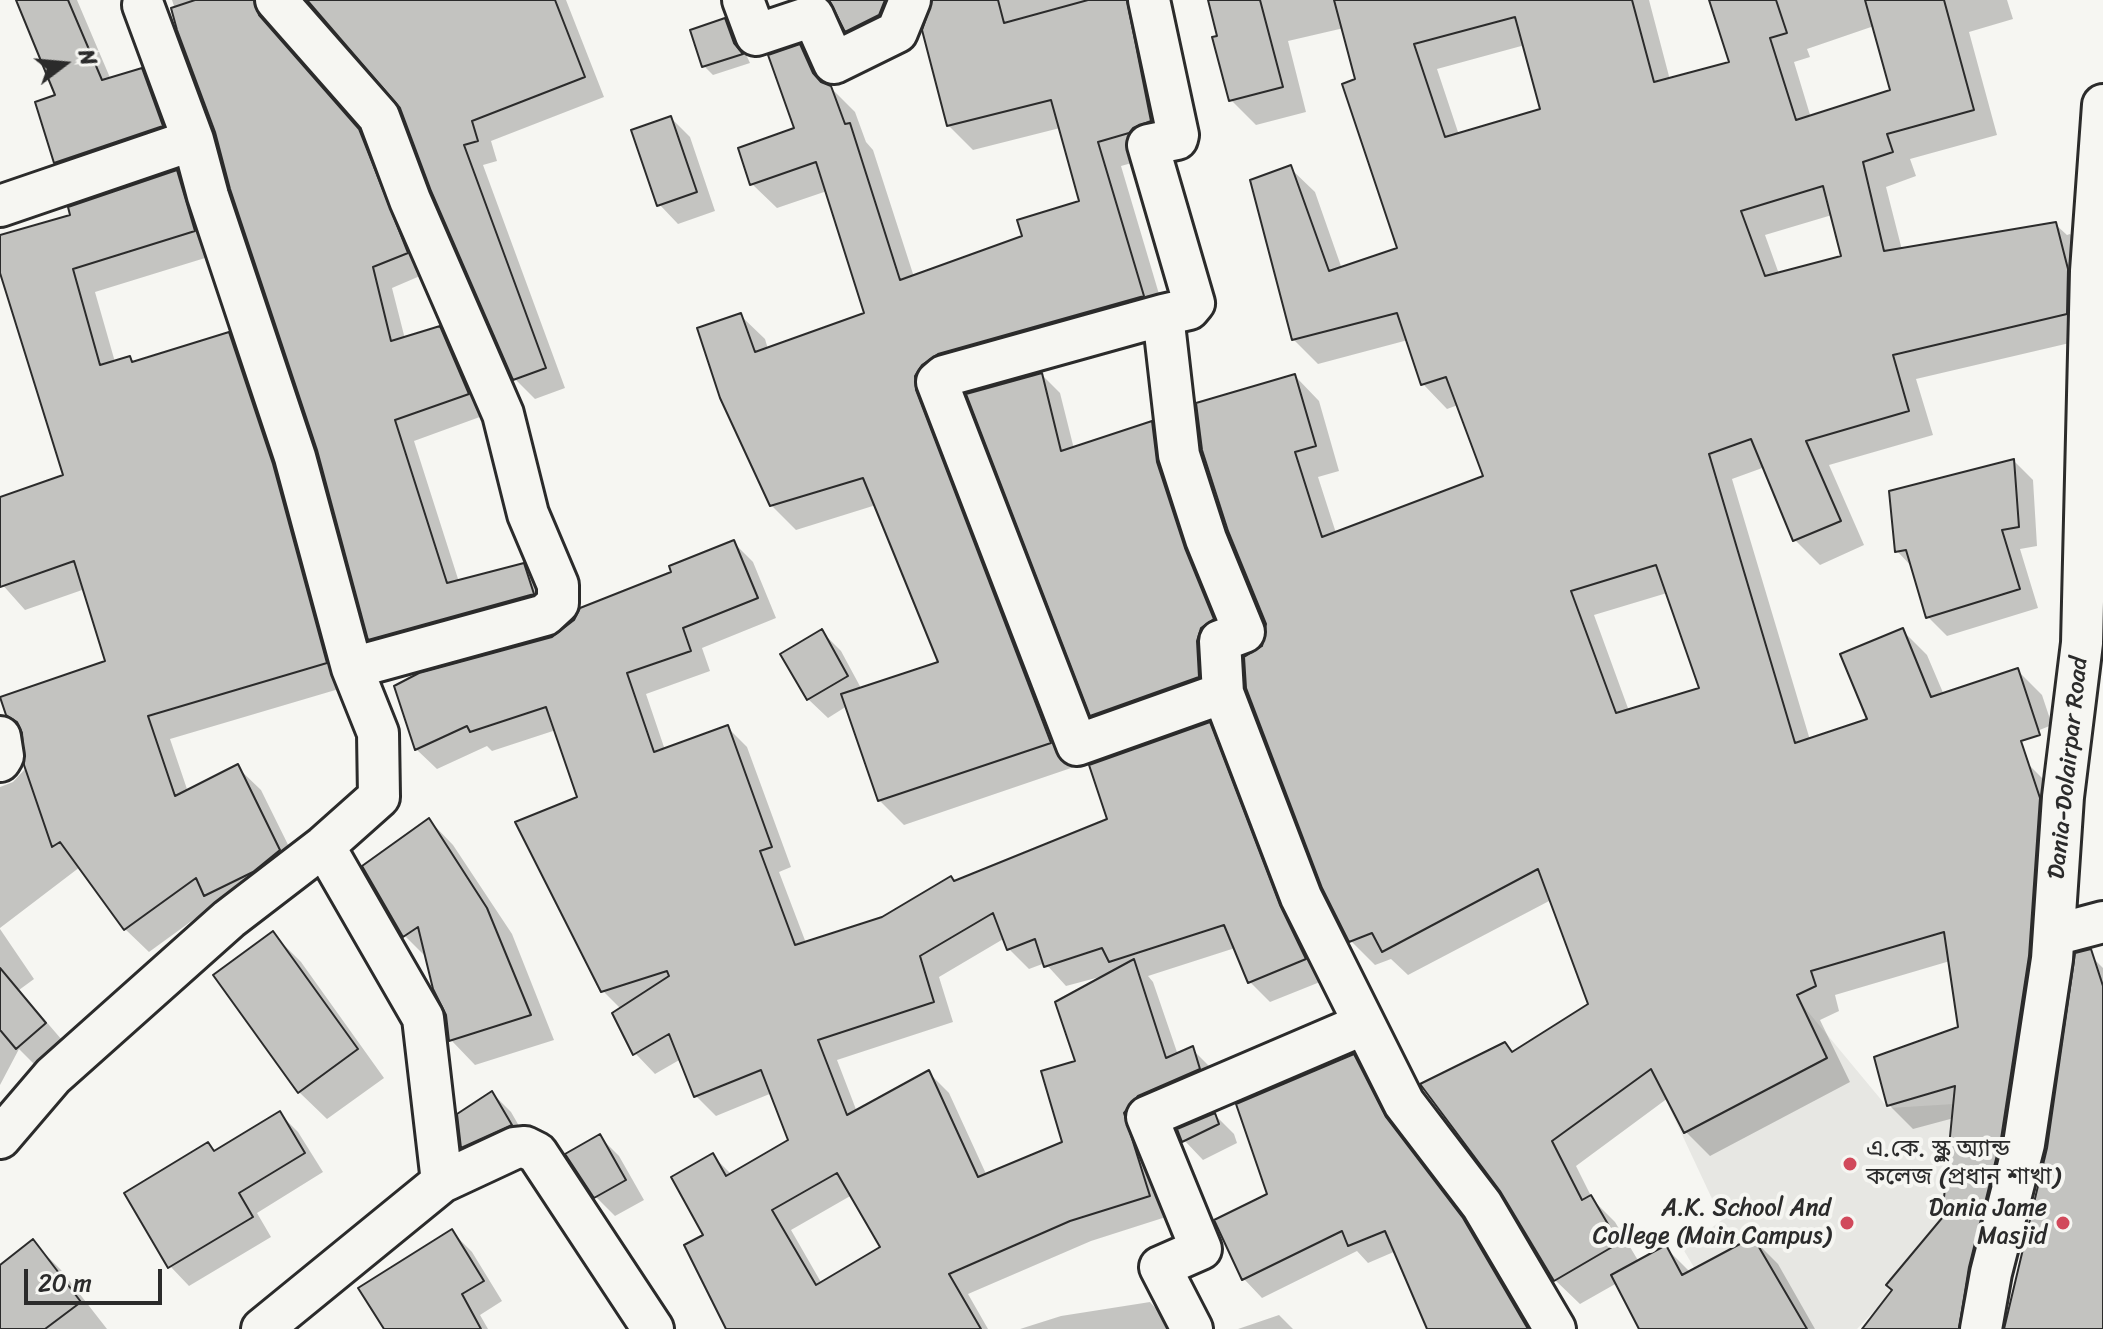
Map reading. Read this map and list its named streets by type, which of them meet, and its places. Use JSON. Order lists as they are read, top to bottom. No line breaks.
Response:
{"streets":{"street":["Dania-Dolairpar Road"]},"places":["এ.কে. স্কুল অ্যান্ড কলেজ (প্রধান শাখা)","A.K. School And College (Main Campus)","Dania Jame Masjid"],"scale_bar":"20 m","north":"right"}
